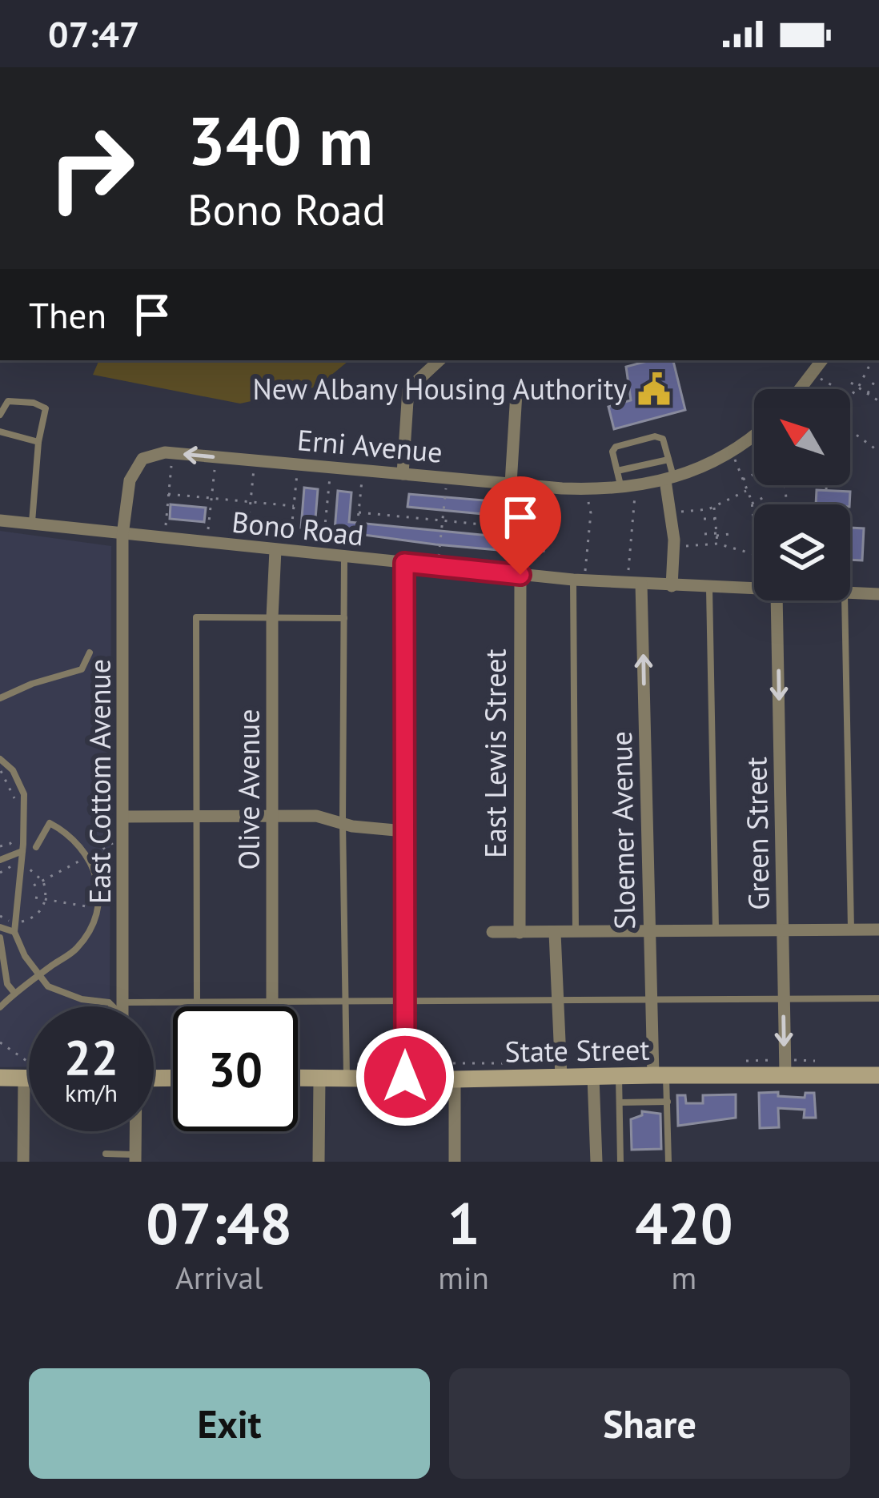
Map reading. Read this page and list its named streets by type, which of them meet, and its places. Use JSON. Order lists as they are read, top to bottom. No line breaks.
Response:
{"streets":{"main road":["State Street"],"street":["Erni Avenue","Bono Road","East Lewis Street","East Cottom Avenue","Olive Avenue","Sloemer Avenue","Green Street"]},"crossings":[["Erni Avenue","Bono Road"],["Erni Avenue","East Cottom Avenue"],["Bono Road","East Lewis Street"],["Bono Road","East Cottom Avenue"],["Bono Road","Olive Avenue"],["Bono Road","Sloemer Avenue"],["Sloemer Avenue","State Street"],["Green Street","State Street"]],"one_way":["Erni Avenue","Sloemer Avenue","Green Street"],"places":{"public building":["New Albany Housing Authority"]},"north":"top left","page":{"status":"07:47","turn":["340 m","Bono Road"],"then":"Then","speed":"22 km/h","limit":"30","eta":["07:48","Arrival","1","min","420","m"],"buttons":["Exit","Share"]}}
